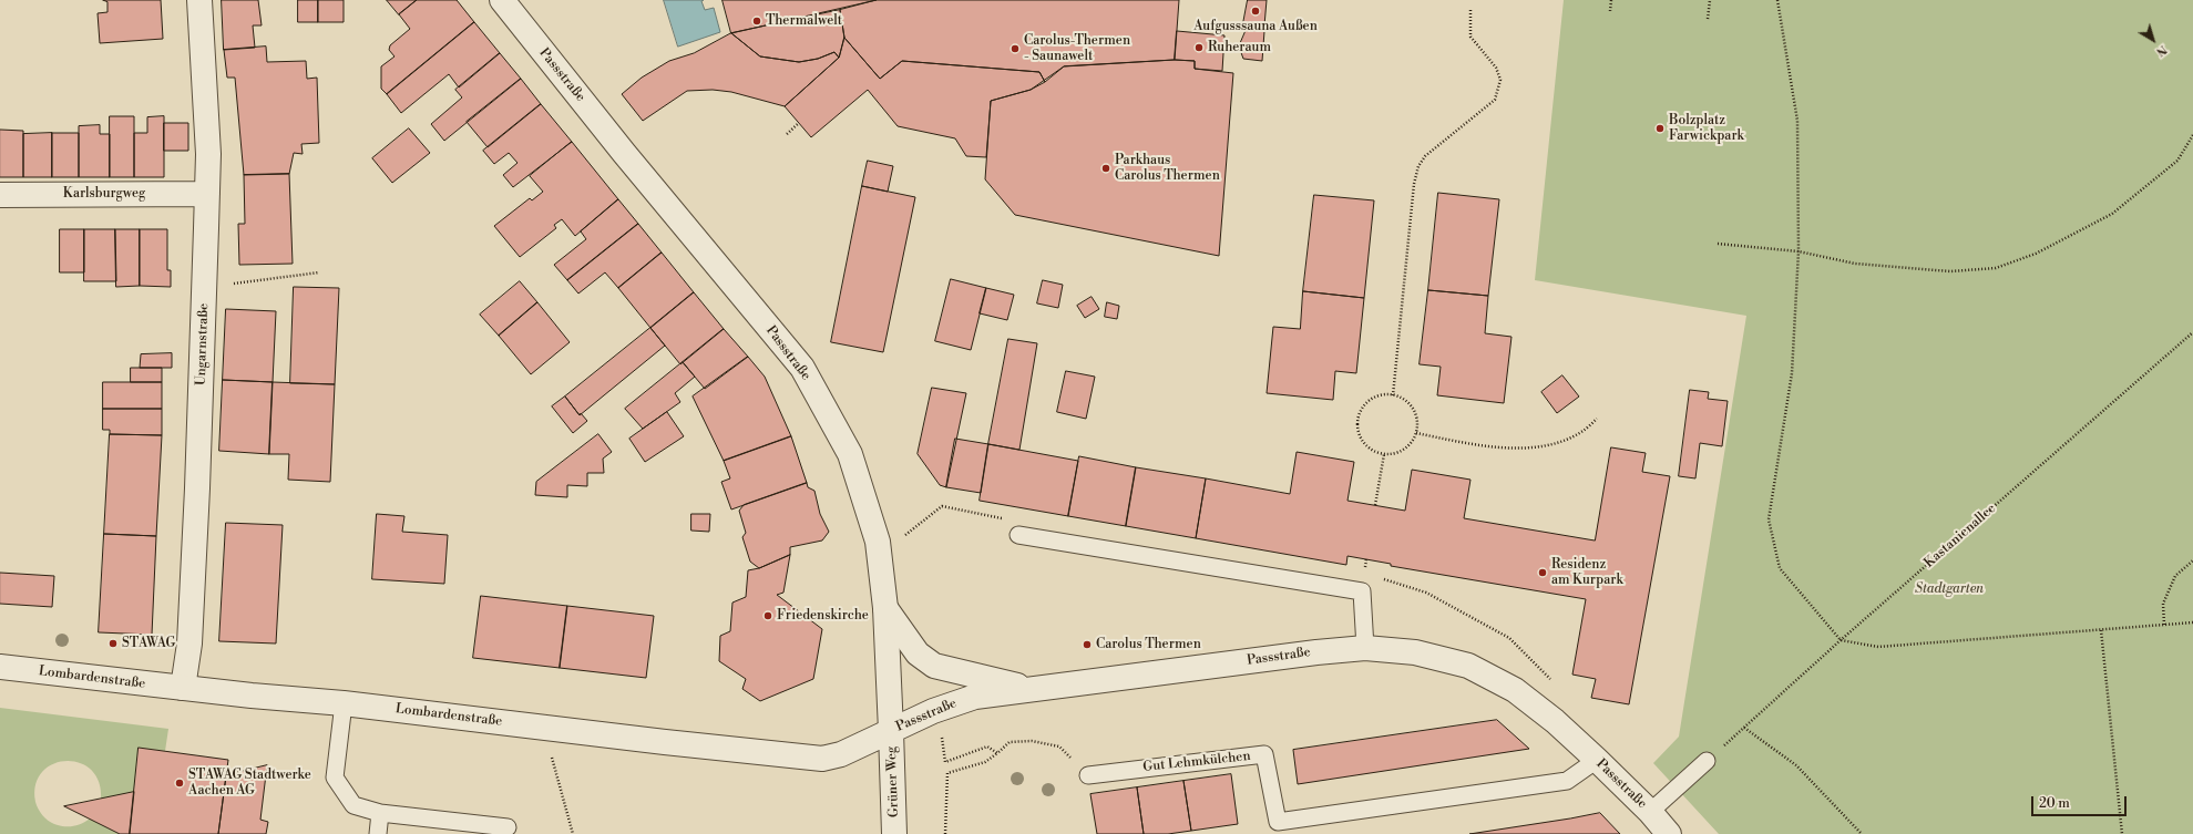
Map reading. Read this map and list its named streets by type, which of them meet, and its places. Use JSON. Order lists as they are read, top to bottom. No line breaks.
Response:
{"streets":{"street":["Passstraße","Karlsburgweg","Ungarnstraße","Lombardenstraße","Grüner Weg"],"lane":["Gut Lehmkülchen"],"path":["Kastanienallee"]},"crossings":[["Passstraße","Lombardenstraße"],["Passstraße","Gut Lehmkülchen"],["Passstraße","Grüner Weg"],["Karlsburgweg","Ungarnstraße"],["Ungarnstraße","Lombardenstraße"],["Lombardenstraße","Grüner Weg"]],"parks":["Stadtgarten"],"places":["Aufgusssauna Außen","Thermalwelt","Ruheraum","Carolus-Thermen - Saunawelt","Bolzplatz Farwickpark","Parkhaus Carolus Thermen","Residenz am Kurpark","Friedenskirche","STAWAG","Carolus Thermen","STAWAG Stadtwerke Aachen AG"],"scale_bar":"20 m","north":"bottom right"}
